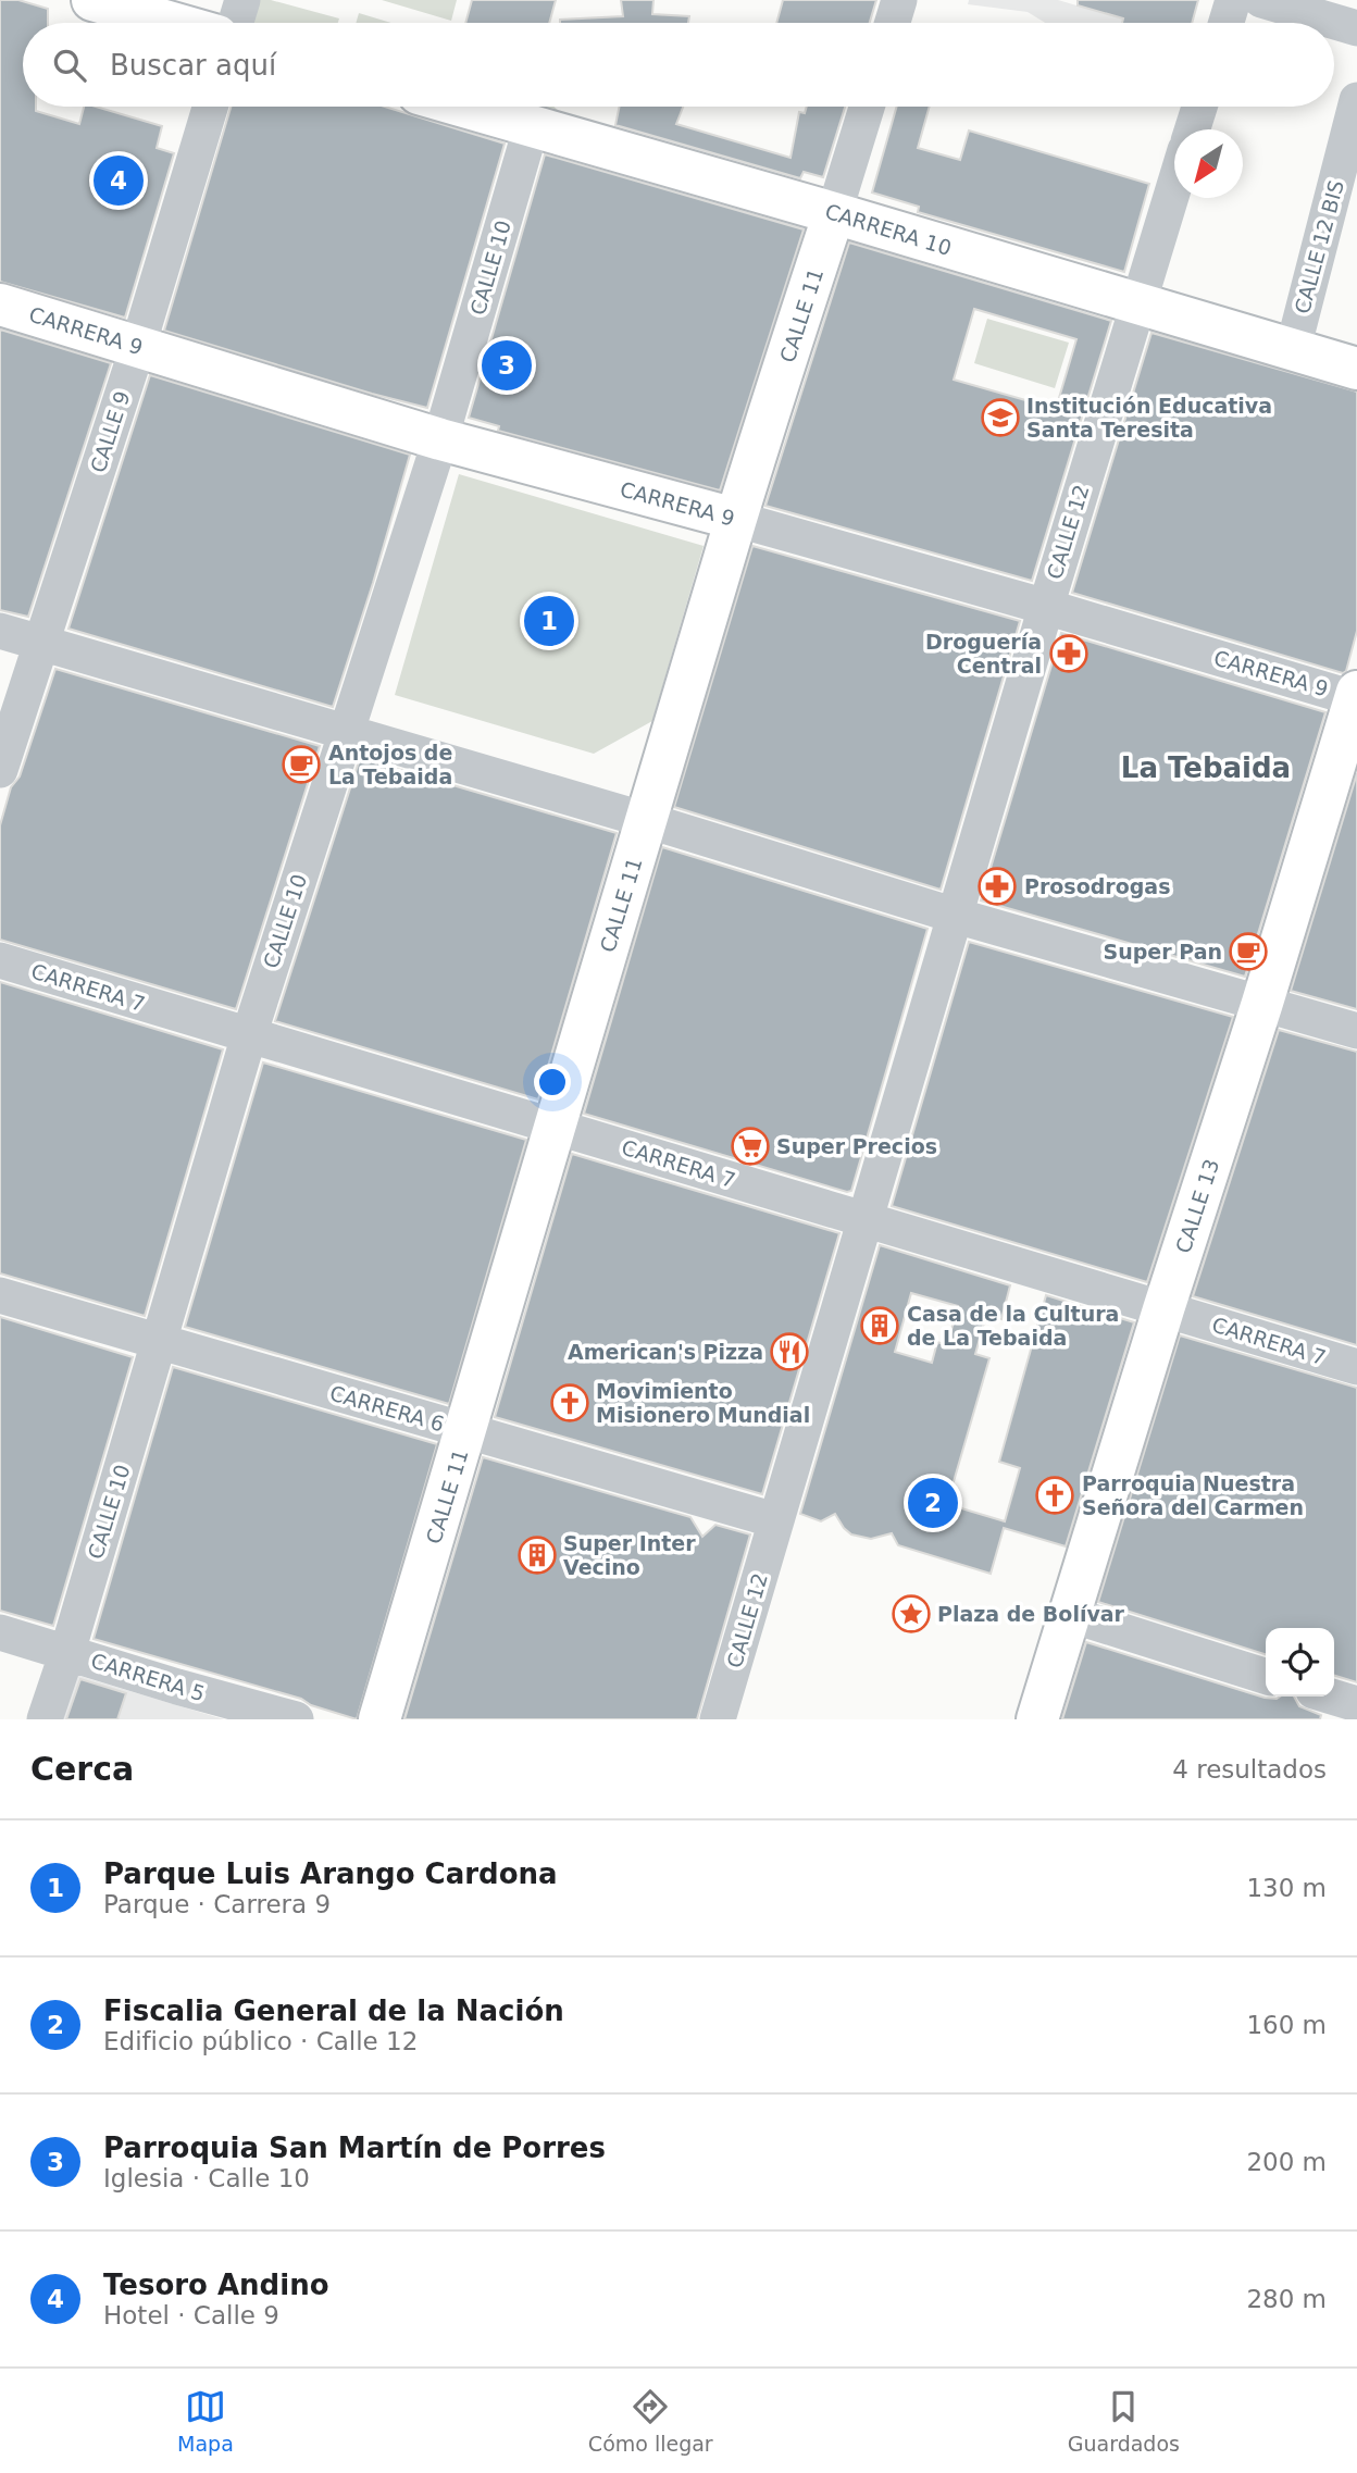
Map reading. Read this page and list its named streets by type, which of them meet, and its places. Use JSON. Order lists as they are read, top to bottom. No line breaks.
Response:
{"streets":{"main road":["CARRERA 10","CALLE 11","CARRERA 9","CALLE 13"],"street":["CALLE 12 BIS","CALLE 10","CALLE 9","CALLE 12","CARRERA 7","CARRERA 6","CARRERA 5"]},"crossings":[["CARRERA 10","CALLE 12 BIS"],["CARRERA 10","CALLE 10"],["CARRERA 10","CALLE 11"],["CARRERA 10","CALLE 12"],["CALLE 10","CARRERA 9"],["CALLE 10","CARRERA 7"],["CALLE 10","CARRERA 6"],["CALLE 10","CARRERA 5"],["CALLE 11","CARRERA 9"],["CALLE 11","CARRERA 7"],["CALLE 11","CARRERA 6"],["CARRERA 9","CALLE 9"],["CARRERA 9","CALLE 12"],["CARRERA 9","CALLE 13"],["CALLE 12","CARRERA 7"],["CALLE 12","CARRERA 6"],["CARRERA 7","CALLE 13"]],"districts":["La Tebaida"],"places":{"school or university":["Institución Educativa Santa Teresita"],"pharmacy":["Droguería Central","Prosodrogas"],"cafe":["Antojos de La Tebaida","Super Pan"],"supermarket":["Super Precios"],"building":["Casa de la Cultura de La Tebaida","Super Inter Vecino"],"restaurant":["American's Pizza"],"church":["Movimiento Misionero Mundial","Parroquia Nuestra Señora del Carmen"],"place":["Plaza de Bolívar"]},"north":"bottom left","page":{"search":"Buscar aquí","pins":["4","3","1","2"],"heading":["Cerca","4 resultados"],"list":[{"mark":"1","name":"Parque Luis Arango Cardona","note":"Parque · Carrera 9","value":"130 m"},{"mark":"2","name":"Fiscalia General de la Nación","note":"Edificio público · Calle 12","value":"160 m"},{"mark":"3","name":"Parroquia San Martín de Porres","note":"Iglesia · Calle 10","value":"200 m"},{"mark":"4","name":"Tesoro Andino","note":"Hotel · Calle 9","value":"280 m"}],"nav":["Mapa","Cómo llegar","Guardados"]}}
